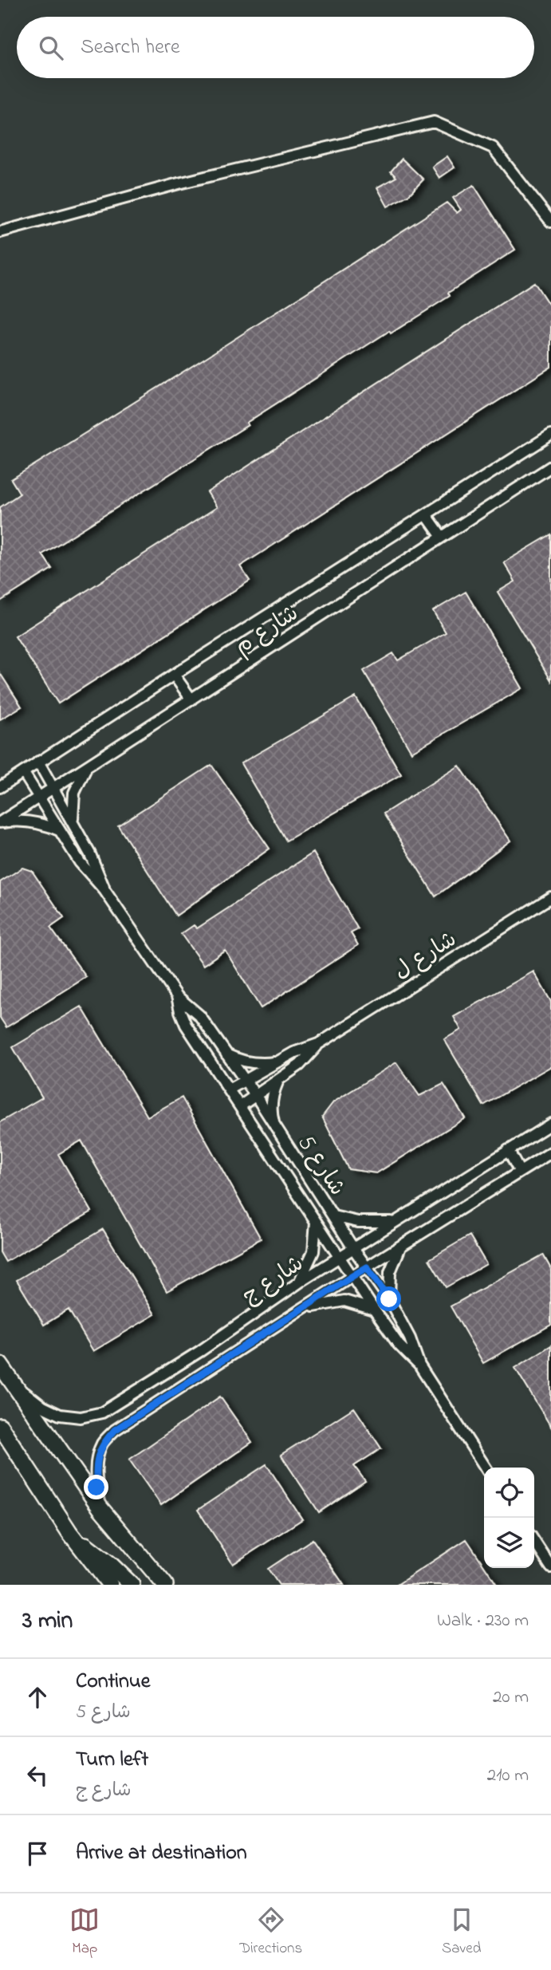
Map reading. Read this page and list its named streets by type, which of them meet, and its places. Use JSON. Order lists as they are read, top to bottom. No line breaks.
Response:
{"streets":{"street":["شارع م","شارع ل","شارع 5","شارع ج"]},"crossings":[["شارع م","شارع 5"],["شارع ل","شارع 5"],["شارع 5","شارع ج"]],"page":{"search":"Search here","heading":["3 min","Walk · 230 m"],"list":[["Continue","شارع 5","20 m"],["Turn left","شارع ج","210 m"],"Arrive at destination"],"nav":["Map","Directions","Saved"]}}
